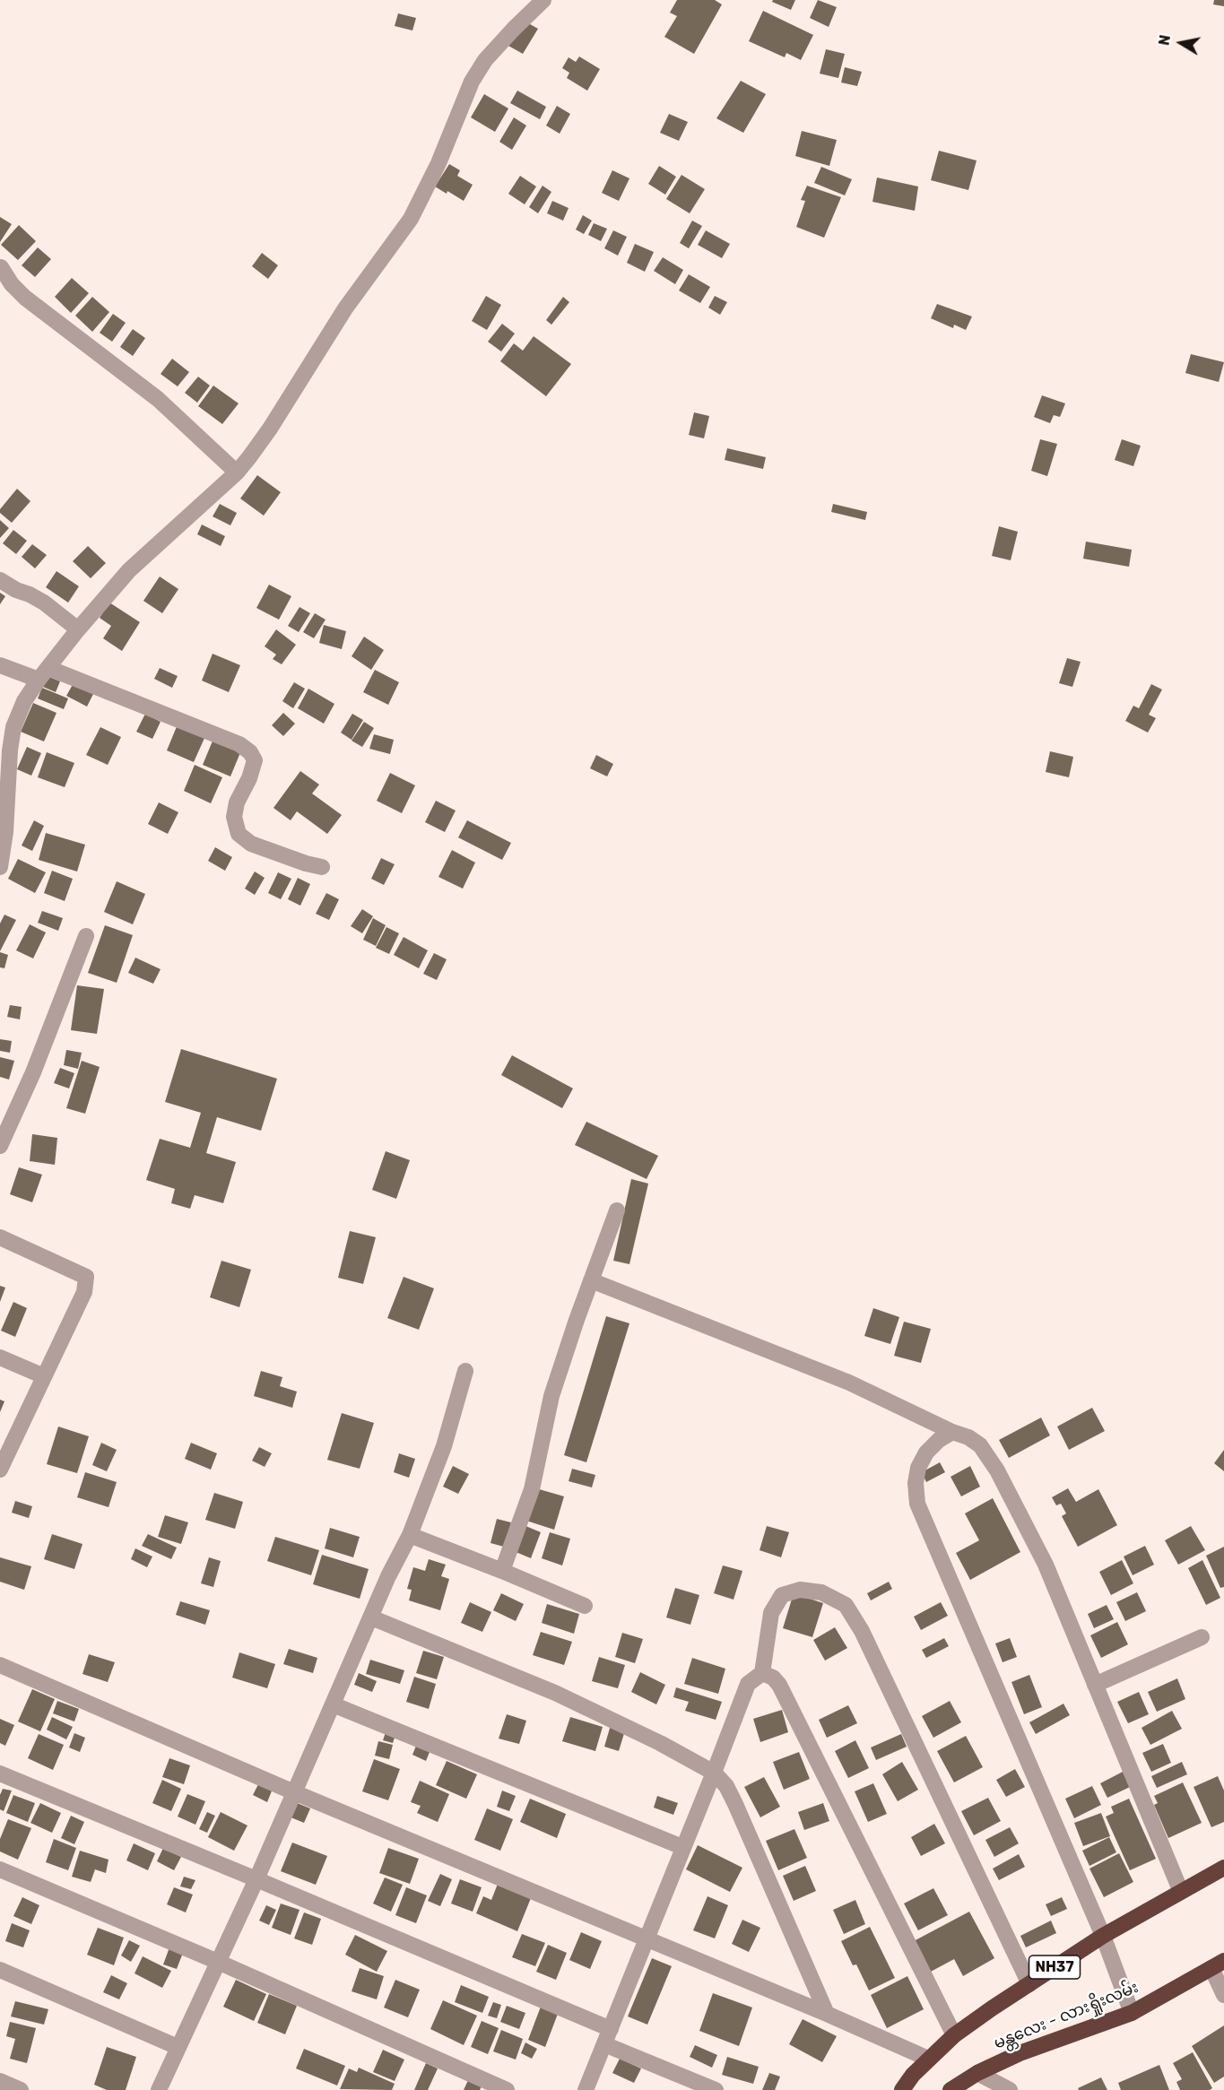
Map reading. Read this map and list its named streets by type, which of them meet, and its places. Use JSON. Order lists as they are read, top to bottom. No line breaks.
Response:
{"streets":{"highway":["NH37","မန္တလေး - လားရှိုးလမ်း"]},"north":"left"}
